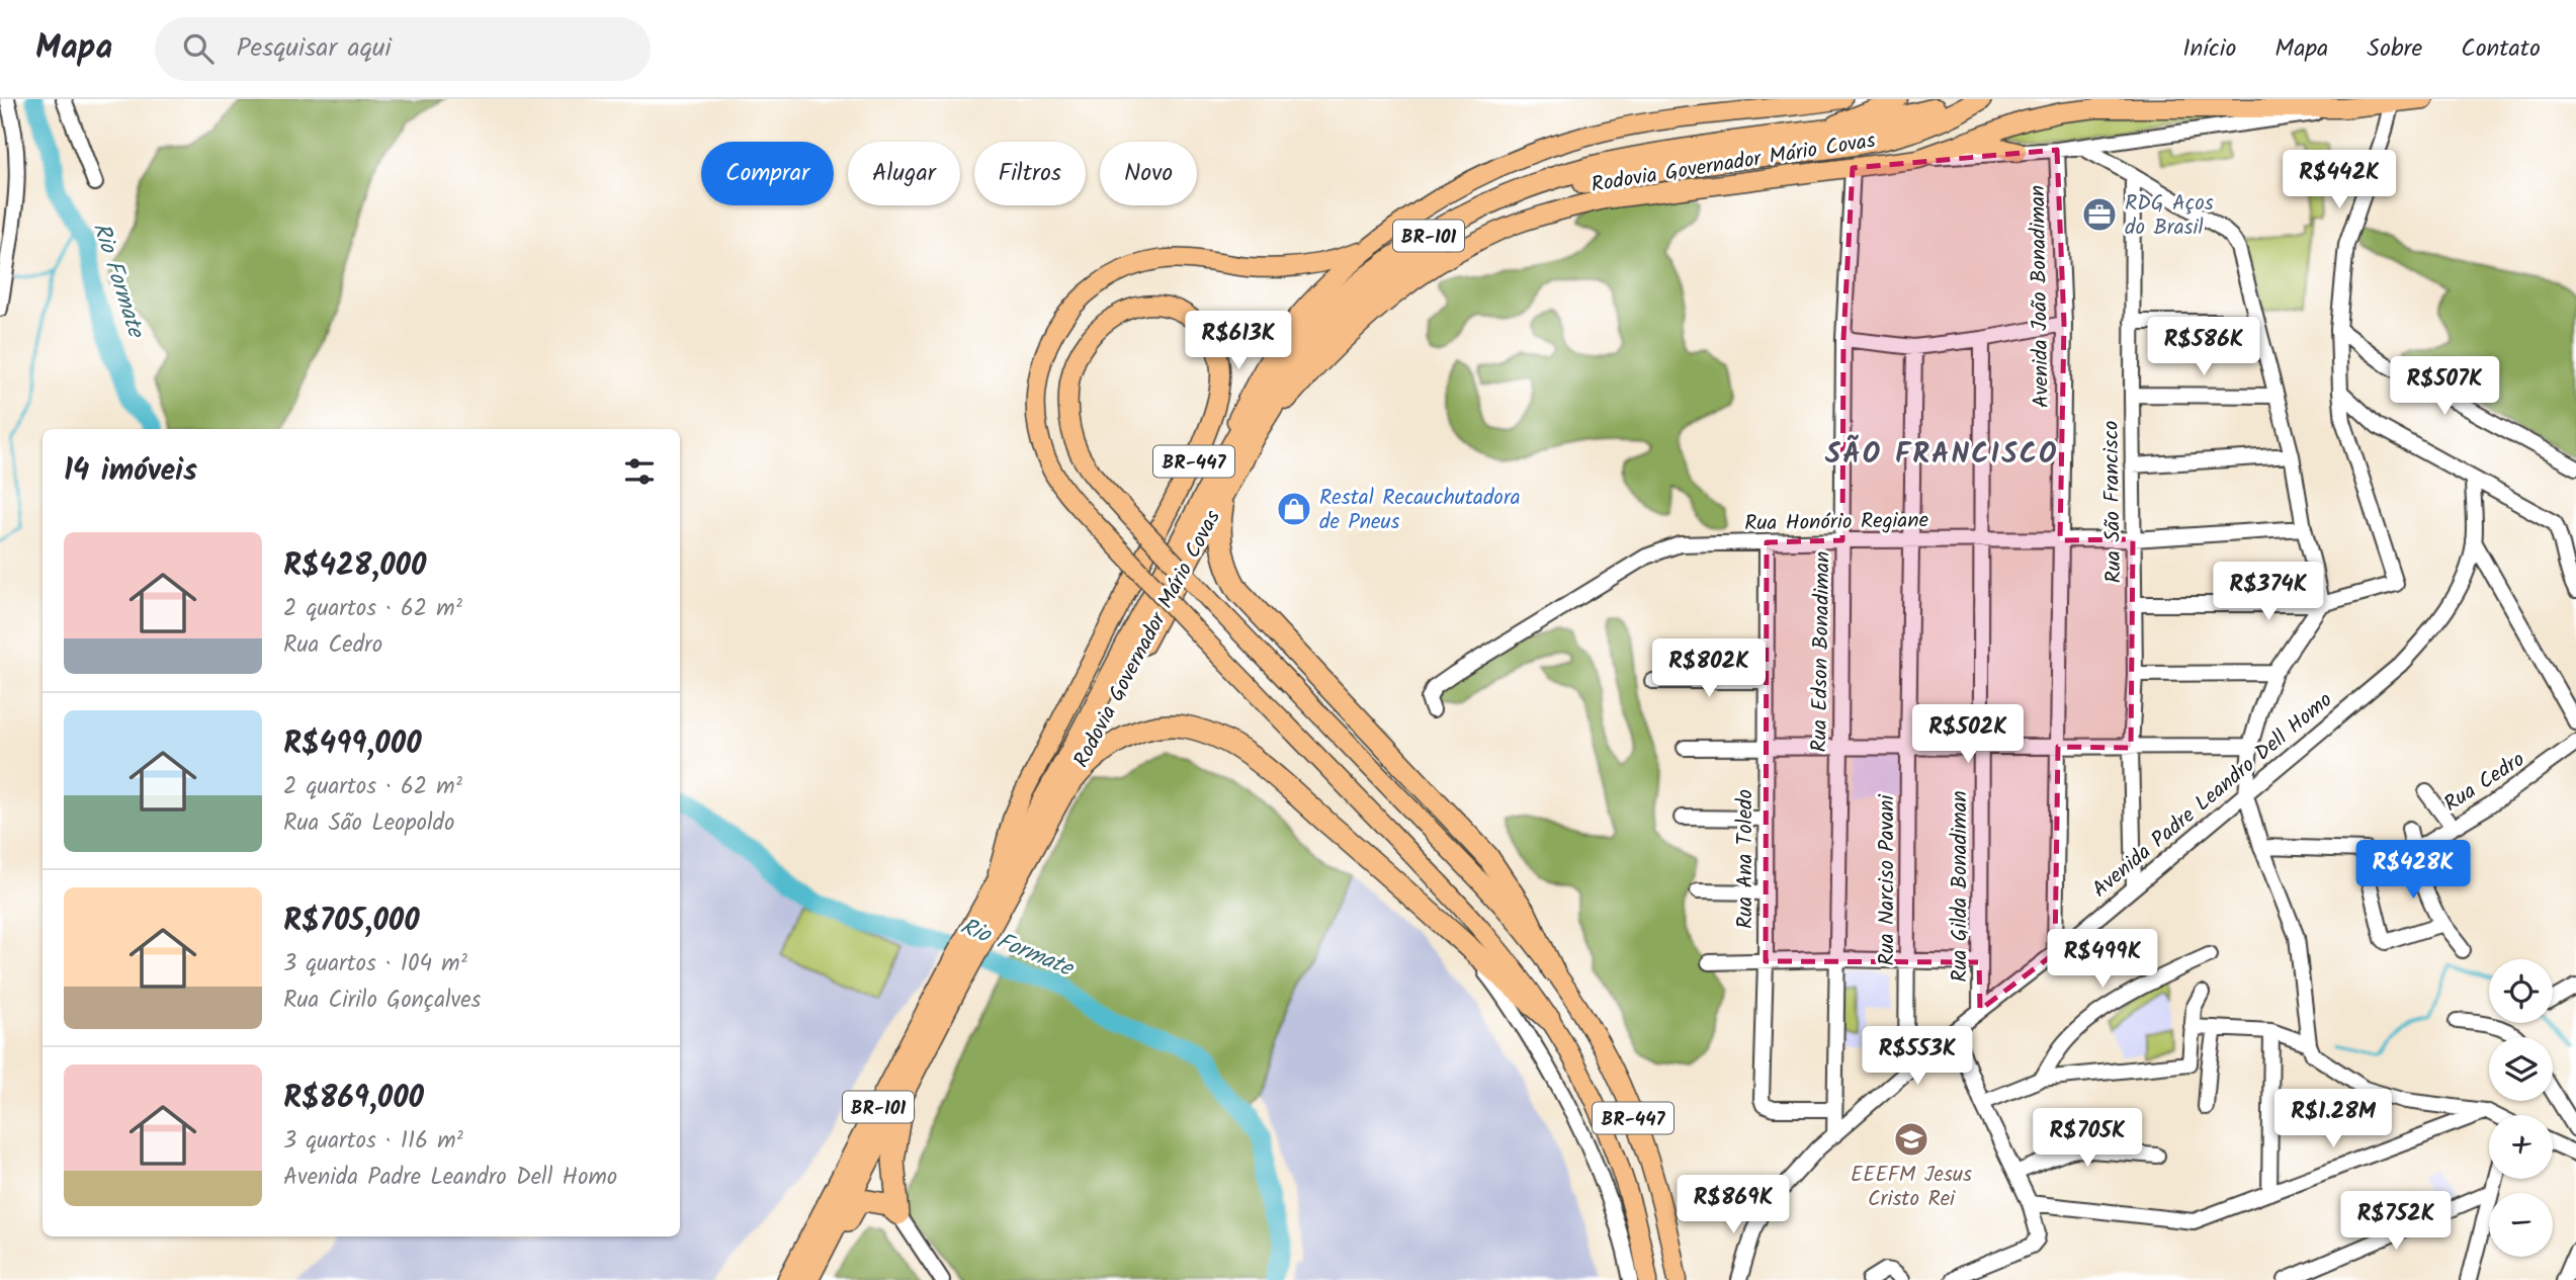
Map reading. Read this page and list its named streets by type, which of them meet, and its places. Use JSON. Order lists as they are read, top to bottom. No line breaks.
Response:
{"streets":{"highway":["Rodovia Governador Mário Covas","BR-101"],"main road":["BR-447"],"street":["Avenida João Bonadiman","Rua São Francisco","Rua Honório Regiane","Rua Edson Bonadiman","Rua Cedro","Avenida Padre Leandro Dell Homo","Rua Ana Toledo","Rua Narciso Pavani","Rua Gilda Bonadiman"]},"crossings":[["Rodovia Governador Mário Covas","BR-447"],["Avenida João Bonadiman","Rua Honório Regiane"],["Avenida João Bonadiman","Avenida Padre Leandro Dell Homo"],["Rua São Francisco","Rua Honório Regiane"],["Rua São Francisco","Avenida Padre Leandro Dell Homo"],["Rua Honório Regiane","Rua Edson Bonadiman"],["Rua Honório Regiane","Rua Ana Toledo"],["Rua Honório Regiane","Rua Narciso Pavani"],["Rua Honório Regiane","Rua Gilda Bonadiman"],["Rua Edson Bonadiman","Avenida Padre Leandro Dell Homo"],["Rua Edson Bonadiman","Rua Ana Toledo"],["Avenida Padre Leandro Dell Homo","Rua Narciso Pavani"],["Avenida Padre Leandro Dell Homo","Rua Gilda Bonadiman"]],"districts":["SÃO FRANCISCO"],"water":["Rio Formate"],"places":{"office":["RDG Aços do Brasil"],"shop":["Restal Recauchutadora de Pneus"],"school or university":["EEEFM Jesus Cristo Rei"]},"page":{"header":"Mapa","search":"Pesquisar aqui","nav":["Início","Mapa","Sobre","Contato"],"chip":["Comprar","Alugar","Filtros","Novo"],"price":["R$442K","R$613K","R$586K","R$507K","R$374K","R$802K","R$502K","R$428K","R$499K","R$553K","R$1.28M","R$705K","R$869K","R$752K"],"heading":"14 imóveis","list":[{"name":"R$428,000","note":"2 quartos · 62 m² · Rua Cedro"},{"name":"R$499,000","note":"2 quartos · 62 m² · Rua São Leopoldo"},{"name":"R$705,000","note":"3 quartos · 104 m² · Rua Cirilo Gonçalves"},{"name":"R$869,000","note":"3 quartos · 116 m² · Avenida Padre Leandro Dell Homo"}],"map_buttons":["+","−"]}}
